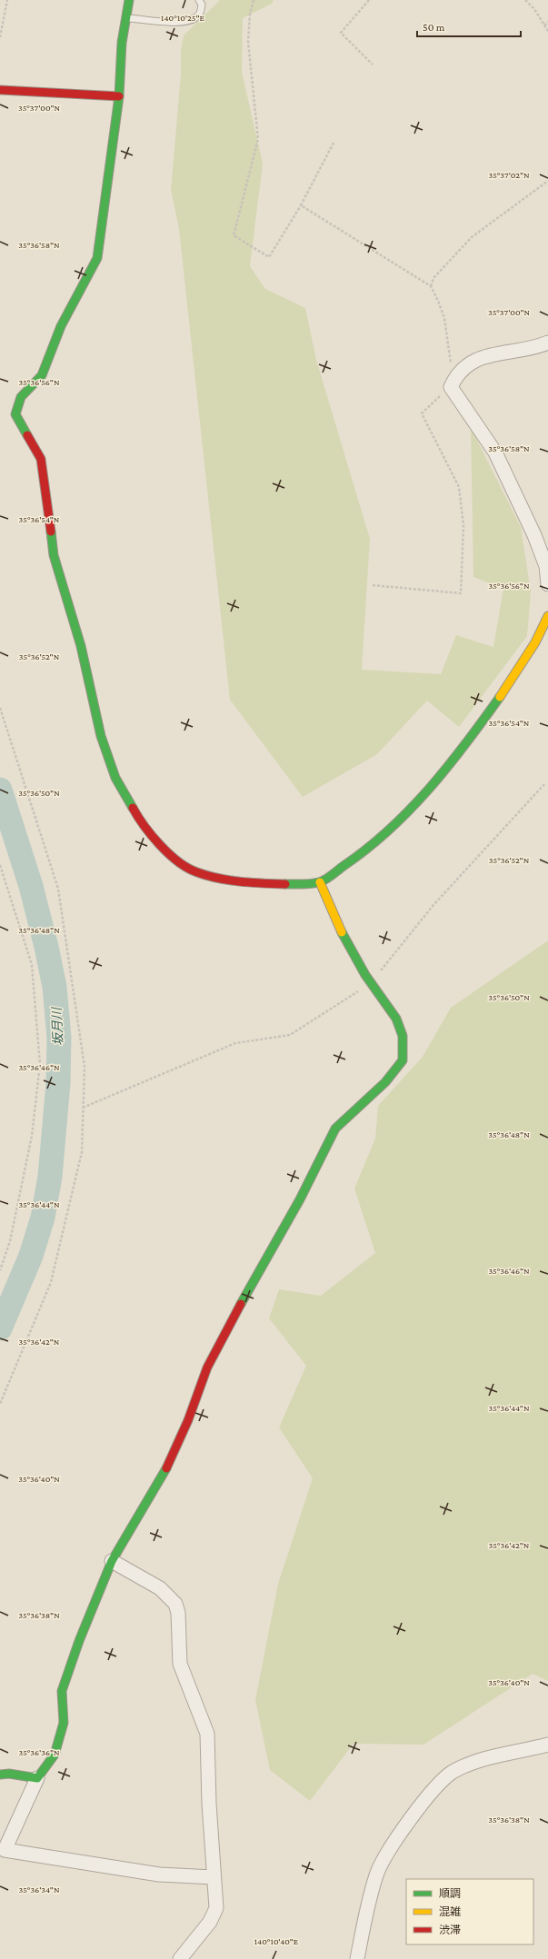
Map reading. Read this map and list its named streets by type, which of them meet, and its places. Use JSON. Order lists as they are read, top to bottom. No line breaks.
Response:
{"water":["坂月川"],"legend":["順調","混雑","渋滞"],"scale_bar":"50 m","coordinates":["140°10'25\"E","35°37'00\"N","35°37'02\"N","35°36'58\"N","35°36'56\"N","35°36'54\"N","35°36'52\"N","35°36'50\"N","35°36'48\"N","35°36'46\"N","35°36'44\"N","35°36'42\"N","35°36'40\"N","35°36'38\"N","35°36'36\"N","35°36'34\"N","140°10'40\"E"]}
